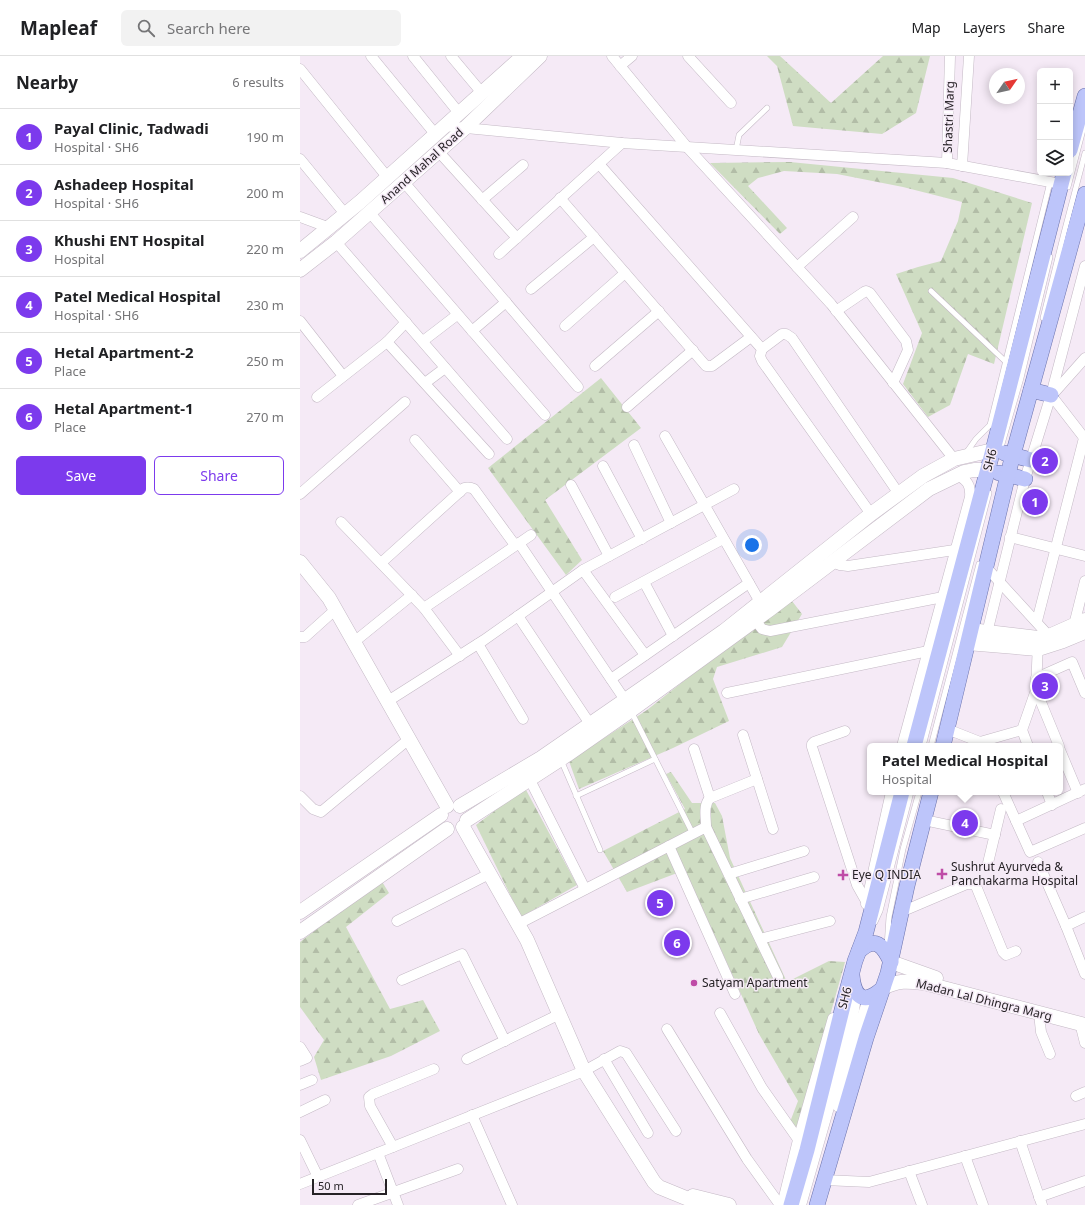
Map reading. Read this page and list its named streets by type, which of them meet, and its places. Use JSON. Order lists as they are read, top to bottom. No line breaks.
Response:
{"streets":{"main road":["SH6"],"street":["Shastri Marg","Anand Mahal Road","Madan Lal Dhingra Marg"]},"crossings":[["Shastri Marg","SH6"],["SH6","Madan Lal Dhingra Marg"]],"places":{"health":["Sushrut Ayurveda & Panchakarma Hospital","Eye Q INDIA"],"other":["Satyam Apartment"]},"scale_bar":"50 m","north":"top right","page":{"header":"Mapleaf","search":"Search here","nav":["Map","Layers","Share"],"heading":["Nearby","6 results"],"map_buttons":["+","−"],"list":[{"mark":"1","name":"Payal Clinic, Tadwadi","note":"Hospital · SH6","value":"190 m"},{"mark":"2","name":"Ashadeep Hospital","note":"Hospital · SH6","value":"200 m"},{"mark":"3","name":"Khushi ENT Hospital","note":"Hospital","value":"220 m"},{"mark":"4","name":"Patel Medical Hospital","note":"Hospital · SH6","value":"230 m"},{"mark":"5","name":"Hetal Apartment-2","note":"Place","value":"250 m"},{"mark":"6","name":"Hetal Apartment-1","note":"Place","value":"270 m"}],"buttons":["Save","Share"],"pins":["2","1","3","4","5","6"],"popup":["Patel Medical Hospital","Hospital"],"scale":"50 m"}}
